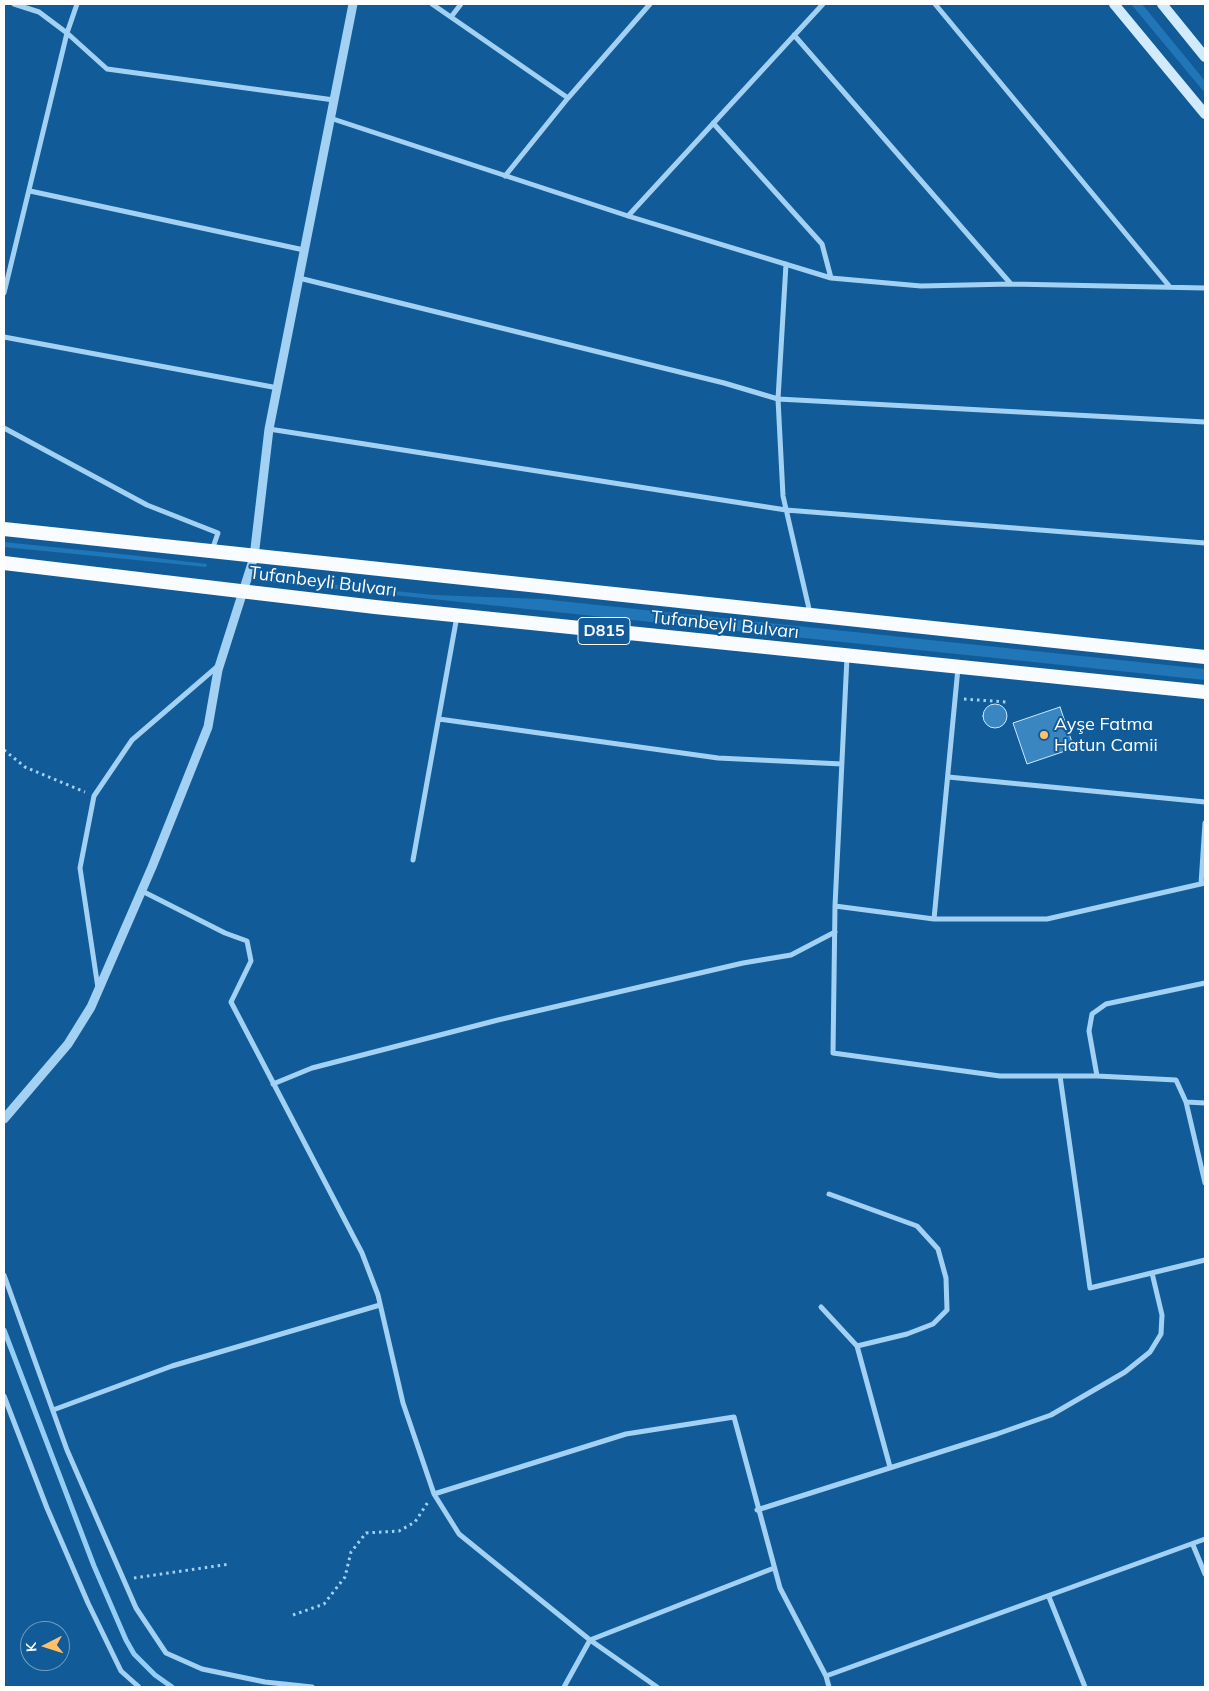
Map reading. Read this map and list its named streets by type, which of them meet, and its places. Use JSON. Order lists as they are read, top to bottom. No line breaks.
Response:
{"streets":{"highway":["Tufanbeyli Bulvarı","D815"]},"places":["Ayşe Fatma Hatun Camii"],"north":"left"}
